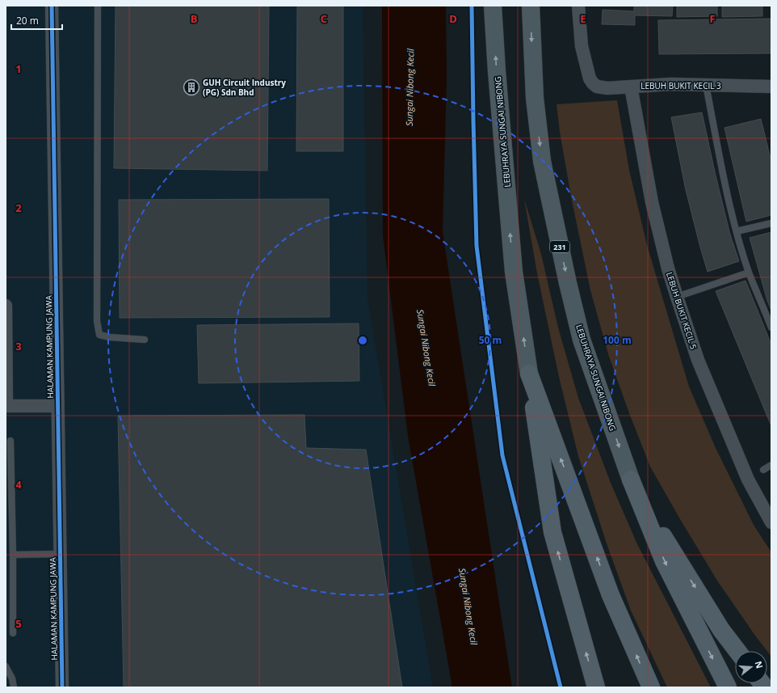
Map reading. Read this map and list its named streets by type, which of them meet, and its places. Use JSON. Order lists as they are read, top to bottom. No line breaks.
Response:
{"streets":{"main road":["LEBUHRAYA SUNGAI NIBONG","231"],"street":["LEBUH BUKIT KECIL 3","LEBUH BUKIT KECIL 5","HALAMAN KAMPUNG JAWA"]},"crossings":[["LEBUH BUKIT KECIL 3","LEBUH BUKIT KECIL 5"]],"water":["Sungai Nibong Kecil"],"places":{"building":["GUH Circuit Industry (PG) Sdn Bhd"]},"scale_bar":"20 m","north":"right","grid":{"columns":["B","C","D","E","F"],"rows":["1","2","3","4","5"]},"rings":["50 m","100 m"]}
